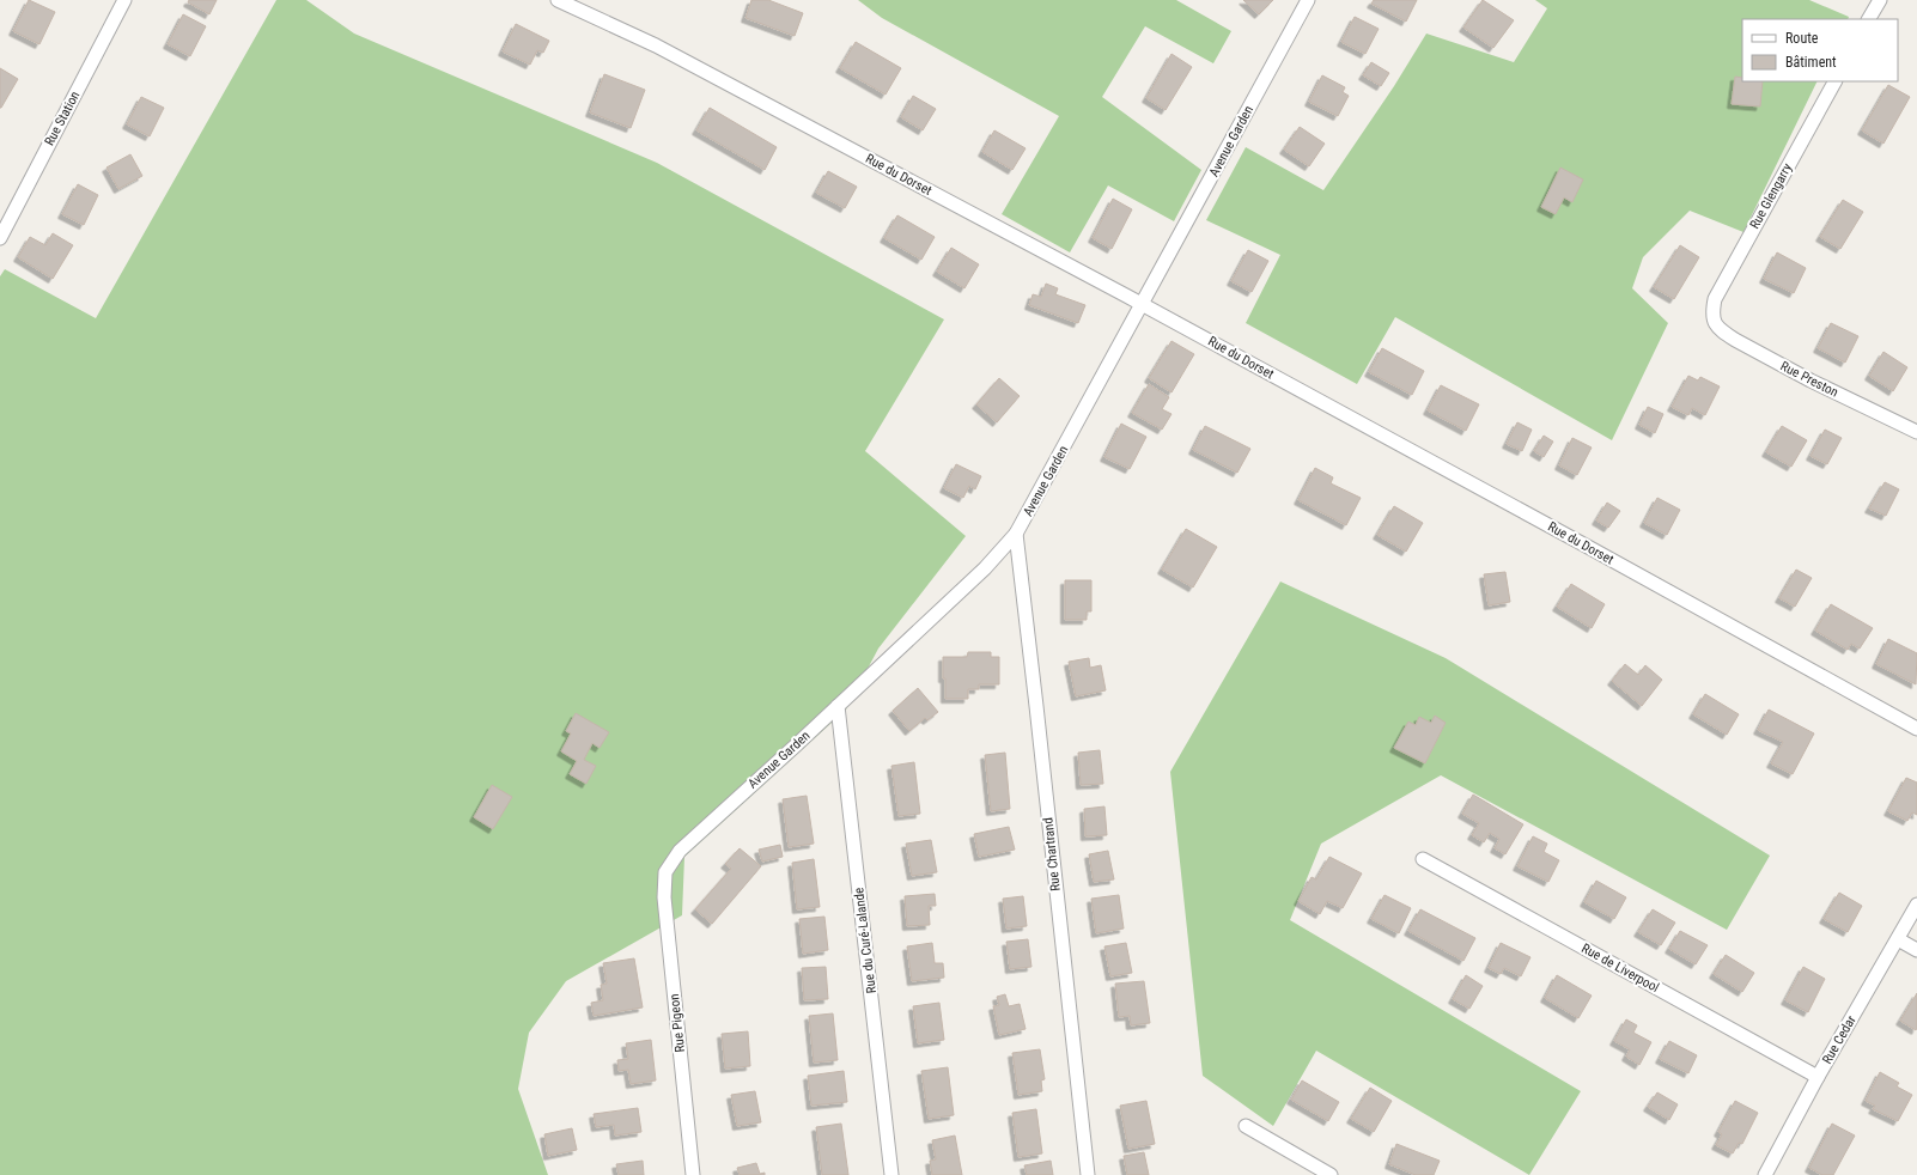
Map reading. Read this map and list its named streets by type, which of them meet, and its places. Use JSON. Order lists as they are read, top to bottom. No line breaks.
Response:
{"streets":{"street":["Rue Station","Avenue Garden","Rue du Dorset","Rue Glengarry","Rue Preston","Rue Chartrand","Rue du Curé-Lalande","Rue de Liverpool","Rue Pigeon","Rue Cedar"]},"crossings":[["Avenue Garden","Rue du Dorset"],["Avenue Garden","Rue Chartrand"],["Avenue Garden","Rue du Curé-Lalande"],["Avenue Garden","Rue Pigeon"],["Rue Glengarry","Rue Preston"],["Rue de Liverpool","Rue Cedar"]],"legend":["Route","Bâtiment"]}
